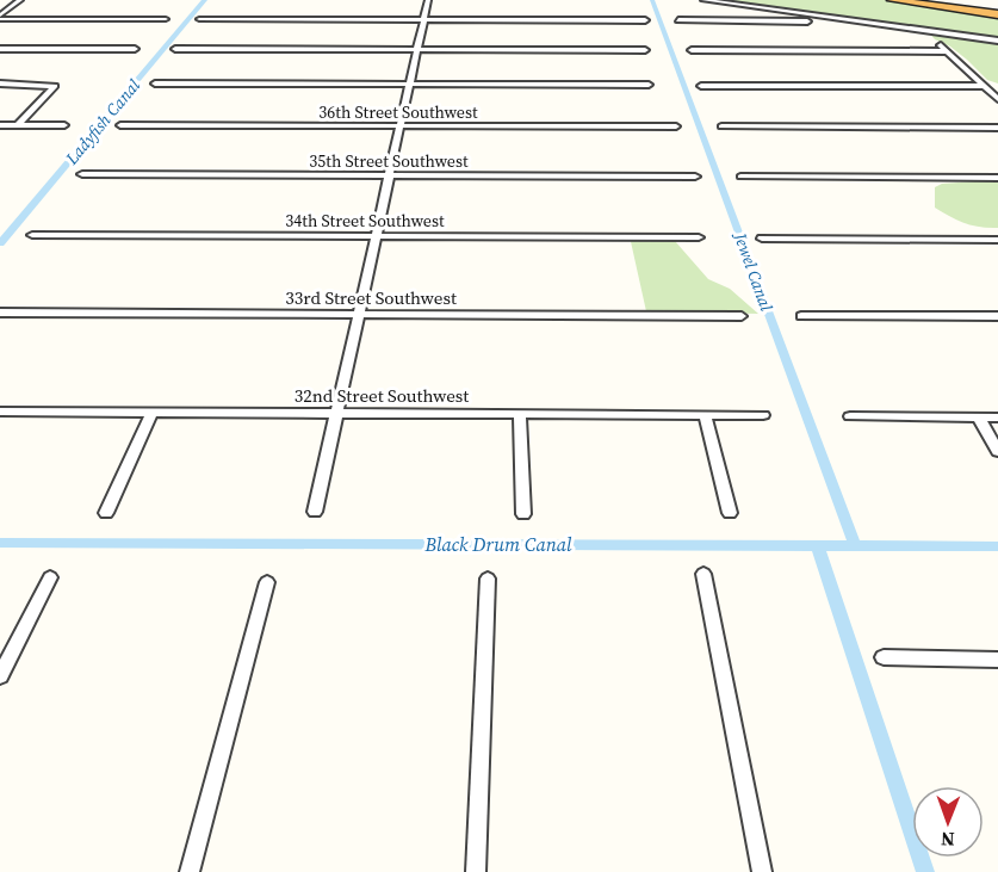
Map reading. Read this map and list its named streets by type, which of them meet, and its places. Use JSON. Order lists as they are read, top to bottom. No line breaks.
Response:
{"streets":{"street":["36th Street Southwest","35th Street Southwest","34th Street Southwest","33rd Street Southwest","32nd Street Southwest"]},"water":["Ladyfish Canal","Jewel Canal","Black Drum Canal"],"north":"bottom"}
